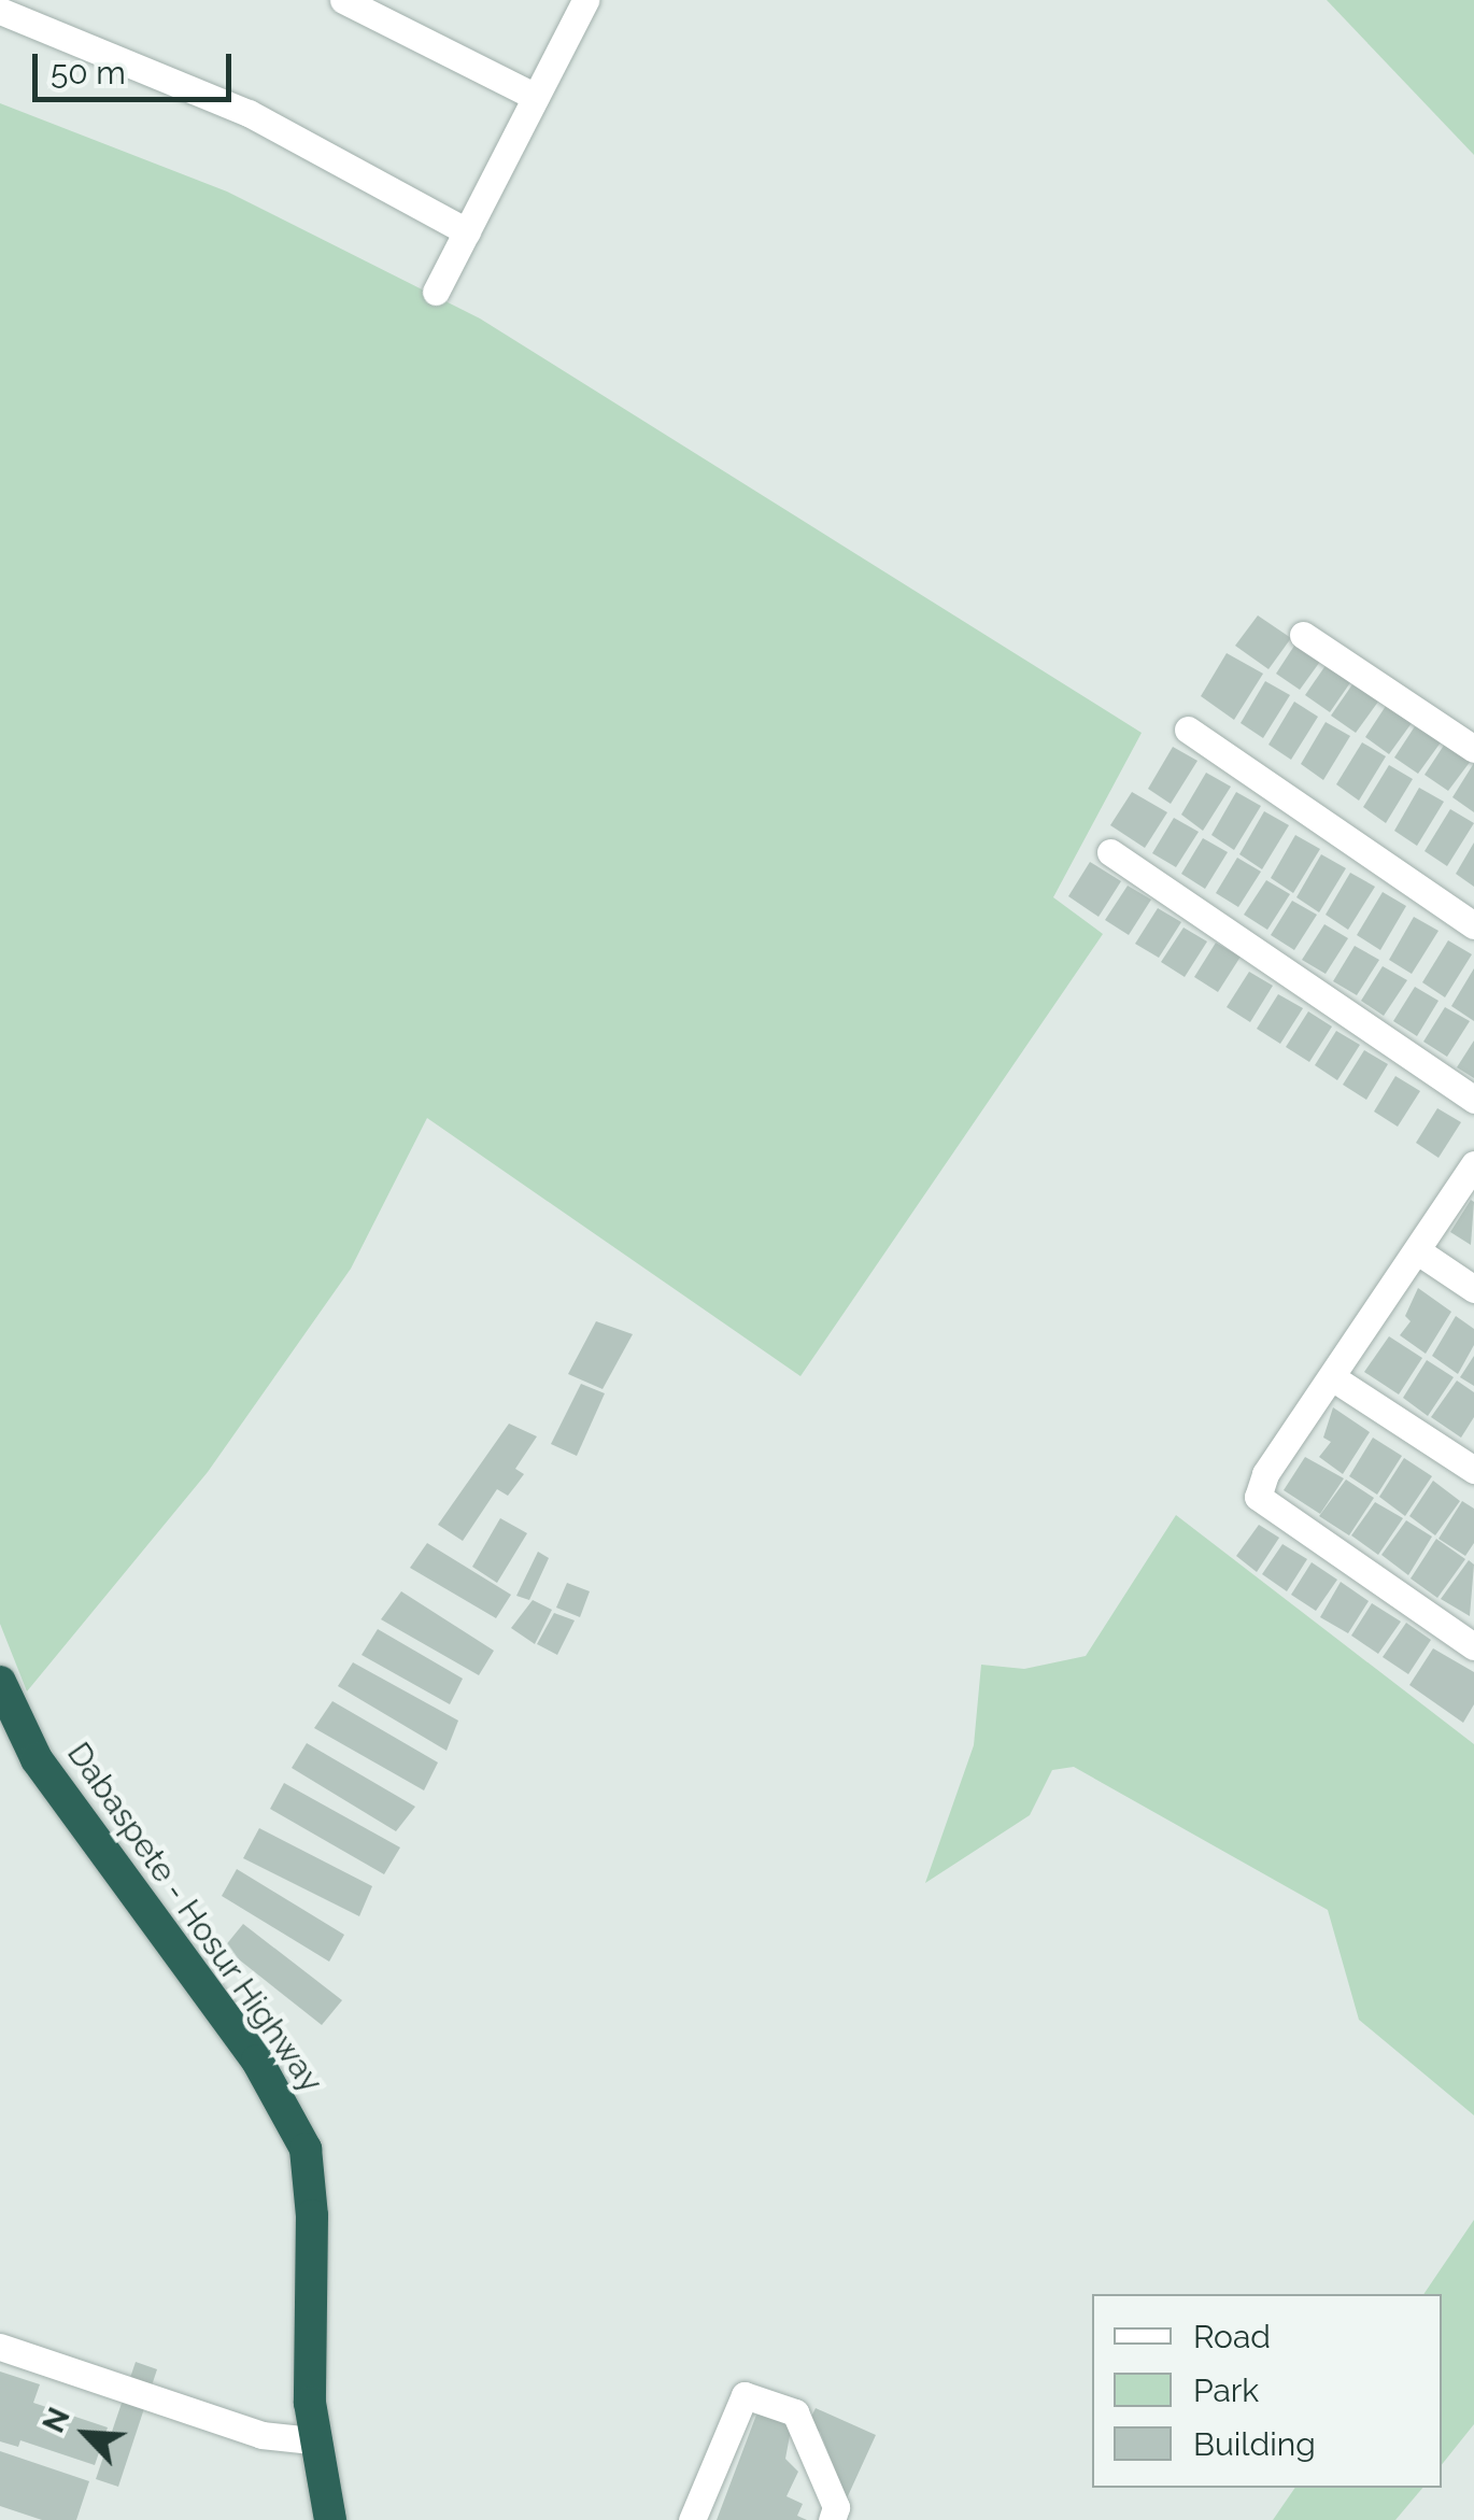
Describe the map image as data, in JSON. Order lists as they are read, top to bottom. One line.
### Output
{"streets":{"highway":["Dabaspete - Hosur Highway"]},"legend":["Road","Park","Building"],"scale_bar":"50 m","north":"top left"}
